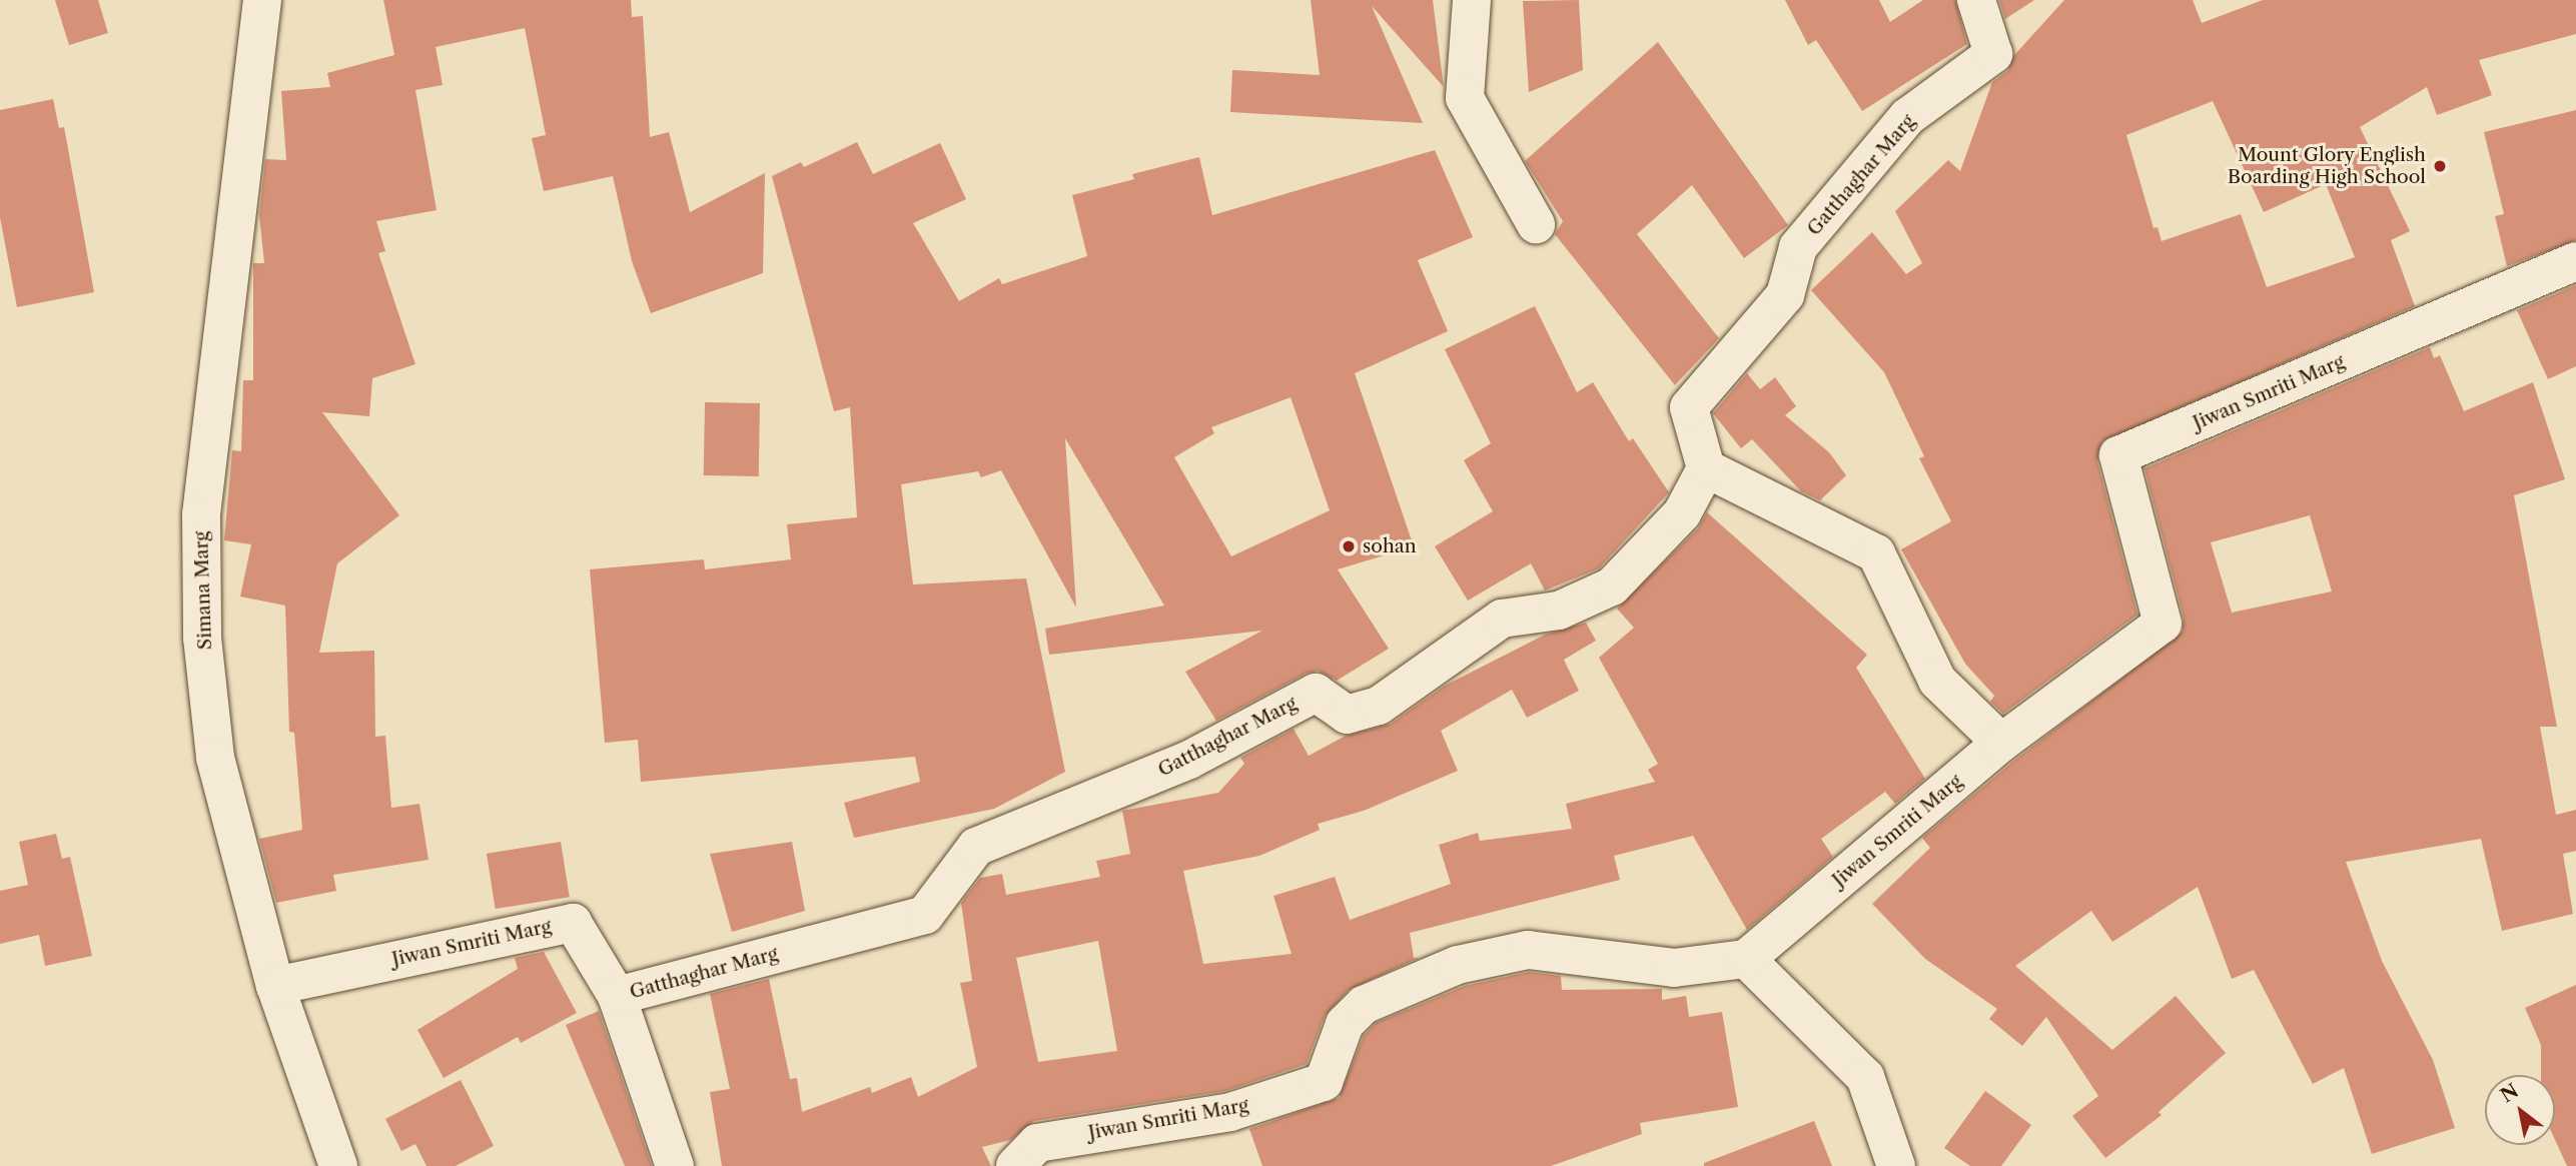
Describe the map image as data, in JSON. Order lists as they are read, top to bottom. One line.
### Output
{"streets":{"street":["Gatthaghar Marg","Jiwan Smriti Marg","Simana Marg"]},"crossings":[["Gatthaghar Marg","Jiwan Smriti Marg"],["Jiwan Smriti Marg","Simana Marg"]],"places":["Mount Glory English Boarding High School","sohan"],"north":"top left"}
